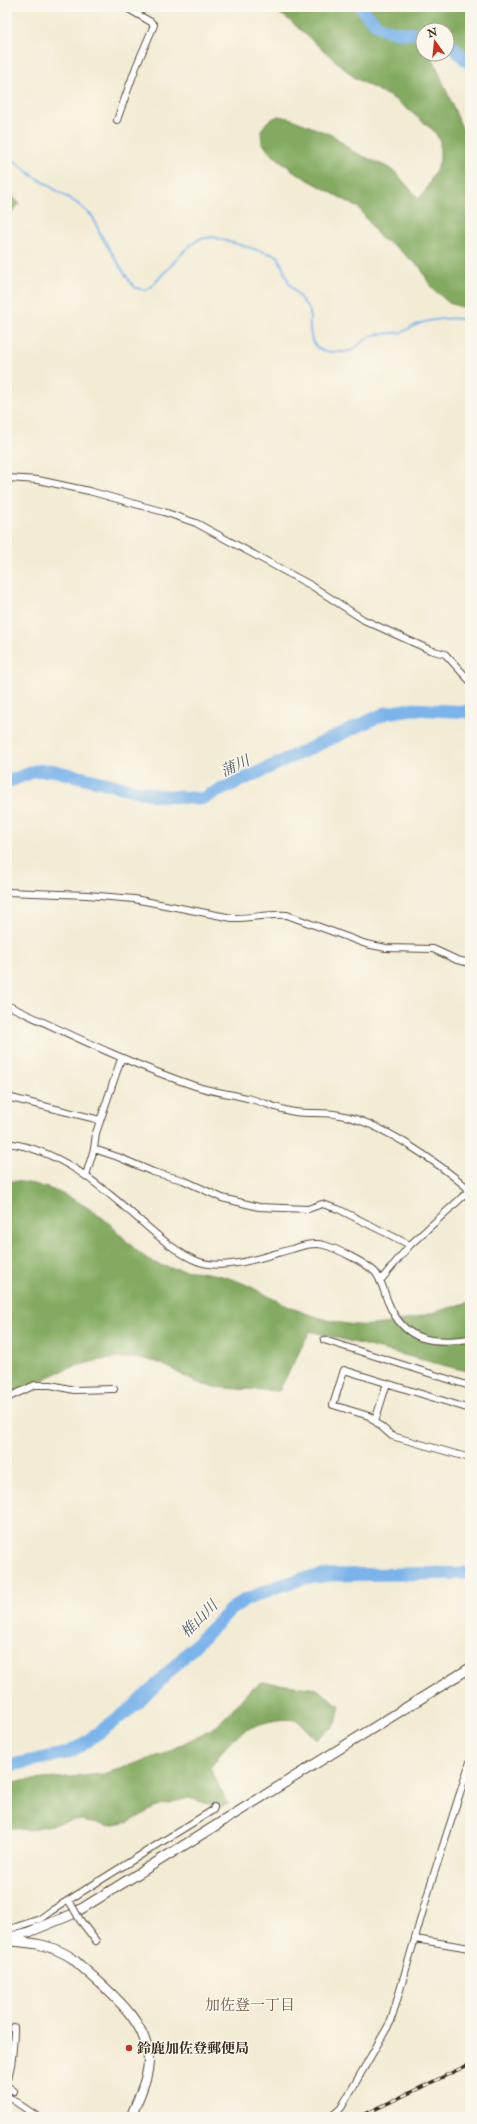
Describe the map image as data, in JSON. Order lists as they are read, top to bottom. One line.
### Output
{"districts":["加佐登一丁目"],"water":["蒲川","椎山川"],"places":["鈴鹿加佐登郵便局"],"north":"top"}
